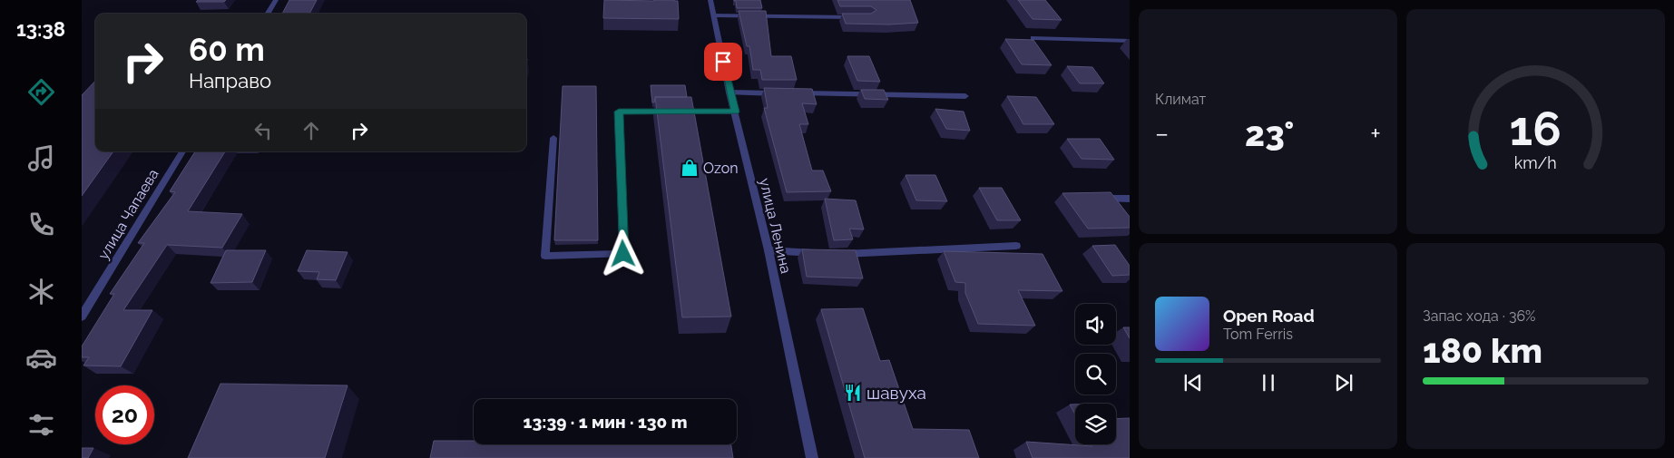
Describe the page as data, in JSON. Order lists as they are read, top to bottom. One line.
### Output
{"streets":{"street":["улица Чапаева","улица Ленина"]},"places":{"shop":["Ozon"],"restaurant":["шавуха"]},"page":{"tabs":"13:38","tile":["Климат",["Запас хода · 36%","180 km"]],"turn":["60 m","Направо"],"heat":["−","23°","+"],"song":["Open Road","Tom Ferris"],"limit":"20","trip":"13:39 · 1 мин · 130 m","gauge":["16","km/h"]}}
